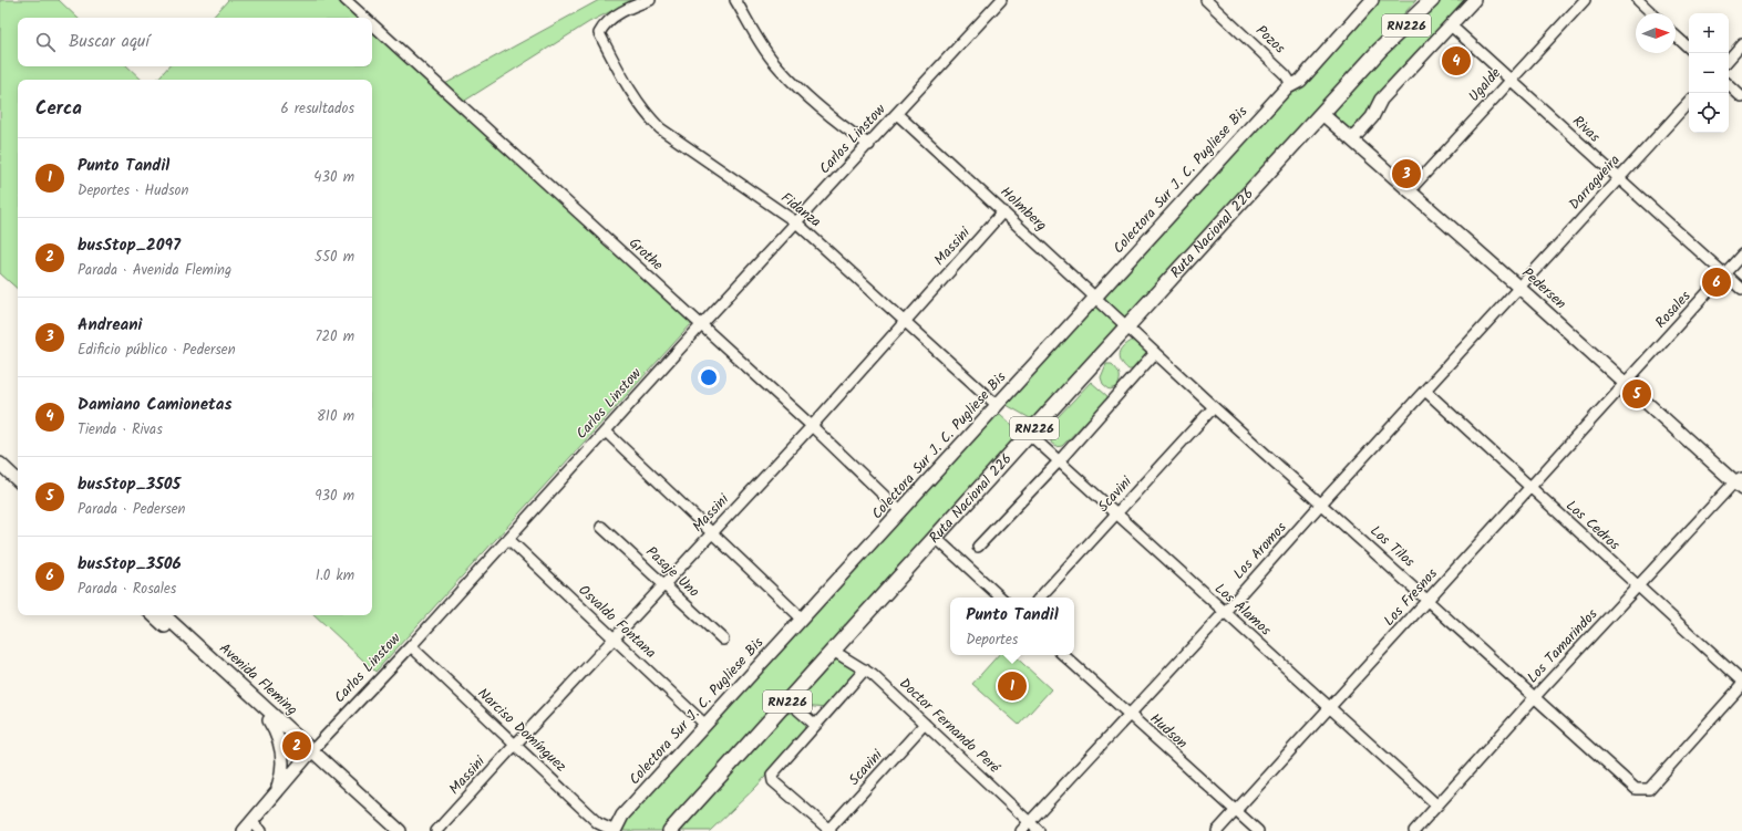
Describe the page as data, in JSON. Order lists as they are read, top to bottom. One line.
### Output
{"streets":{"highway":["RN226","Ruta Nacional 226"],"main road":["Carlos Linstow","Colectora Sur J. C. Pugliese Bis","Pedersen","Avenida Fleming"],"street":["Pozos","Ugalde","Rivas","Darragueira","Holmberg","Fidanza","Massini","Grothe","Rosales","Scavini","Los Cedros","Los Tilos","Los Aromos","Pasaje Uno","Los Fresnos","Los Álamos","Osvaldo Fontana","Los Tamarindos","Doctor Fernando Peré","Narciso Domínguez","Hudson"]},"crossings":[["Pozos","Colectora Sur J. C. Pugliese Bis"],["Ugalde","Rivas"],["Ugalde","Pedersen"],["Rivas","Darragueira"],["Rivas","Rosales"],["Carlos Linstow","Holmberg"],["Carlos Linstow","Fidanza"],["Carlos Linstow","Grothe"],["Carlos Linstow","Osvaldo Fontana"],["Carlos Linstow","Avenida Fleming"],["Carlos Linstow","Narciso Domínguez"],["Colectora Sur J. C. Pugliese Bis","Holmberg"],["Colectora Sur J. C. Pugliese Bis","Fidanza"],["Colectora Sur J. C. Pugliese Bis","Grothe"],["Colectora Sur J. C. Pugliese Bis","Osvaldo Fontana"],["Colectora Sur J. C. Pugliese Bis","Narciso Domínguez"],["Darragueira","Pedersen"],["Darragueira","Los Aromos"],["Holmberg","Ruta Nacional 226"],["Holmberg","Massini"],["Holmberg","Los Tilos"],["Fidanza","Massini"],["Ruta Nacional 226","Pedersen"],["Ruta Nacional 226","Los Tilos"],["Ruta Nacional 226","Los Álamos"],["Ruta Nacional 226","Doctor Fernando Peré"],["Massini","Grothe"],["Massini","Pasaje Uno"],["Massini","Osvaldo Fontana"],["Massini","Narciso Domínguez"],["Pedersen","Rosales"],["Pedersen","Los Aromos"],["Pedersen","Los Fresnos"],["Pedersen","Los Tamarindos"],["Rosales","Los Fresnos"],["Scavini","Los Tilos"],["Scavini","Los Álamos"],["Scavini","Doctor Fernando Peré"],["Los Cedros","Los Aromos"],["Los Cedros","Los Fresnos"],["Los Cedros","Los Tamarindos"],["Los Tilos","Los Aromos"],["Los Tilos","Los Fresnos"],["Los Tilos","Los Tamarindos"],["Los Aromos","Los Álamos"],["Los Aromos","Doctor Fernando Peré"],["Los Aromos","Hudson"],["Los Fresnos","Los Álamos"],["Los Fresnos","Hudson"],["Los Álamos","Los Tamarindos"]],"north":"right","page":{"map_buttons":["+","−"],"search":"Buscar aquí","pins":["4","3","6","5","1","2"],"heading":["Cerca","6 resultados"],"list":[{"mark":"1","name":"Punto Tandil","note":"Deportes · Hudson","value":"430 m"},{"mark":"2","name":"busStop_2097","note":"Parada · Avenida Fleming","value":"550 m"},{"mark":"3","name":"Andreani","note":"Edificio público · Pedersen","value":"720 m"},{"mark":"4","name":"Damiano Camionetas","note":"Tienda · Rivas","value":"810 m"},{"mark":"5","name":"busStop_3505","note":"Parada · Pedersen","value":"930 m"},{"mark":"6","name":"busStop_3506","note":"Parada · Rosales","value":"1.0 km"}],"popup":["Punto Tandil","Deportes"]}}
